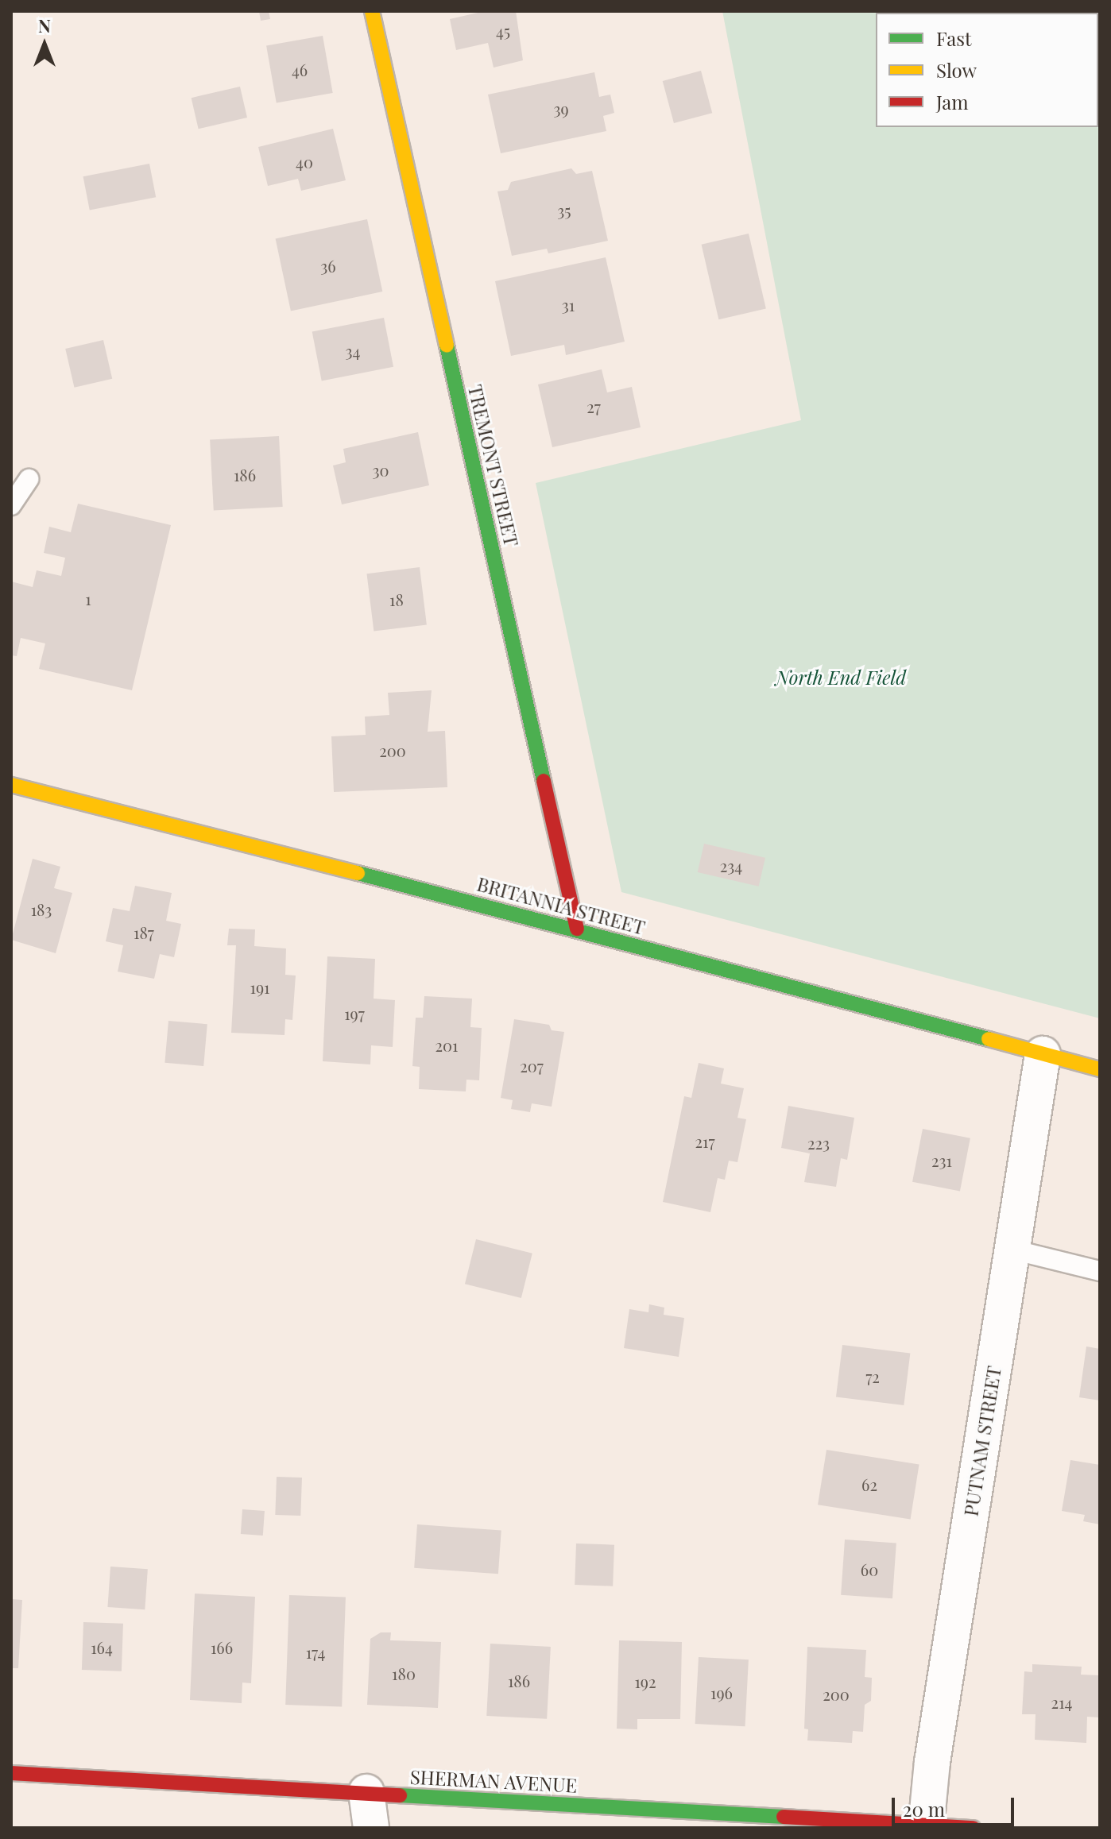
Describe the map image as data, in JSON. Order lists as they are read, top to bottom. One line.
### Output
{"streets":{"street":["TREMONT STREET","BRITANNIA STREET","PUTNAM STREET","SHERMAN AVENUE"]},"crossings":[["TREMONT STREET","BRITANNIA STREET"],["BRITANNIA STREET","PUTNAM STREET"],["PUTNAM STREET","SHERMAN AVENUE"]],"parks":["North End Field"],"house_numbers":["45","46","39","40","35","36","31","34","27","30","186","1","18","200","234","183","187","191","197","201","207","217","223","231","72","62","60","164","166","174","180","186","192","196","200","214"],"legend":["Fast","Slow","Jam"],"scale_bar":"20 m","north":"top"}
